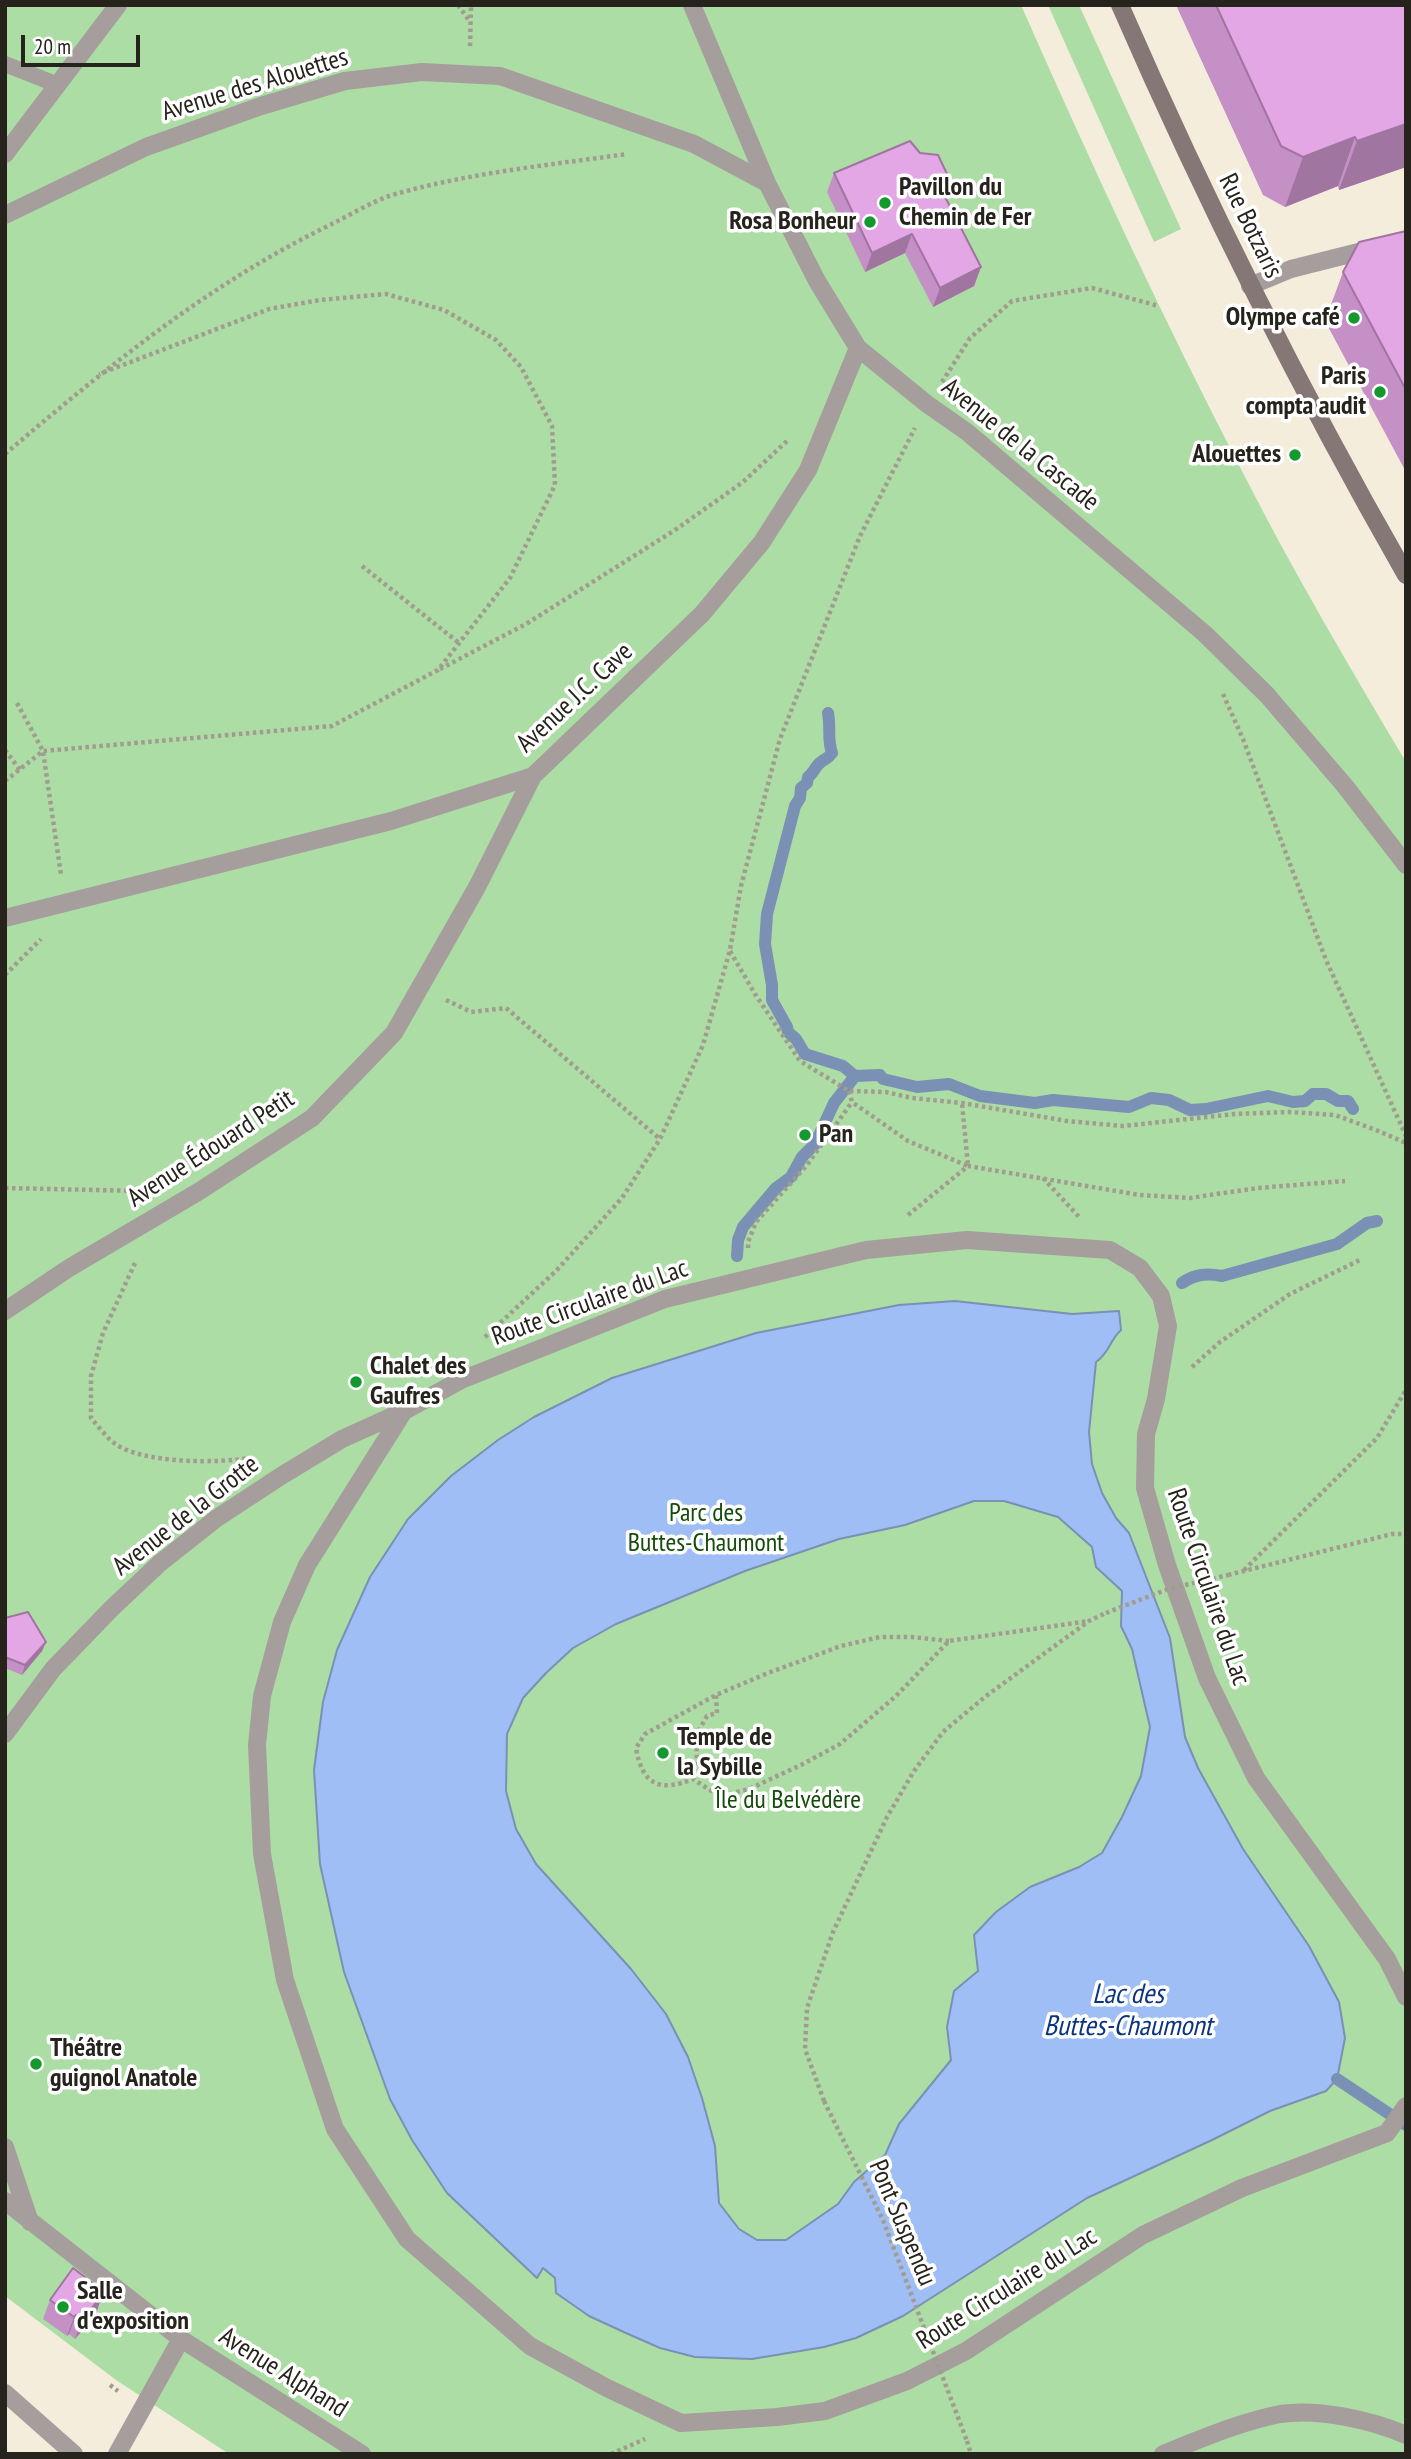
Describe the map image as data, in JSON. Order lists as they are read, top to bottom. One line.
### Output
{"streets":{"street":["Avenue des Alouettes","Rue Botzaris","Avenue de la Cascade","Avenue J.C. Cave","Avenue Édouard Petit","Route Circulaire du Lac","Avenue de la Grotte","Avenue Alphand"],"path":["Pont Suspendu"]},"crossings":[["Avenue des Alouettes","Avenue de la Cascade"],["Avenue de la Cascade","Avenue J.C. Cave"],["Avenue J.C. Cave","Avenue Édouard Petit"],["Route Circulaire du Lac","Avenue de la Grotte"]],"water":["Lac des Buttes-Chaumont"],"parks":["Parc des Buttes-Chaumont","Île du Belvédère"],"places":["Pavillon du Chemin de Fer","Rosa Bonheur","Olympe café","Paris compta audit","Alouettes","Pan","Chalet des Gaufres","Temple de la Sybille","Théâtre guignol Anatole","Salle d'exposition"],"scale_bar":"20 m"}
